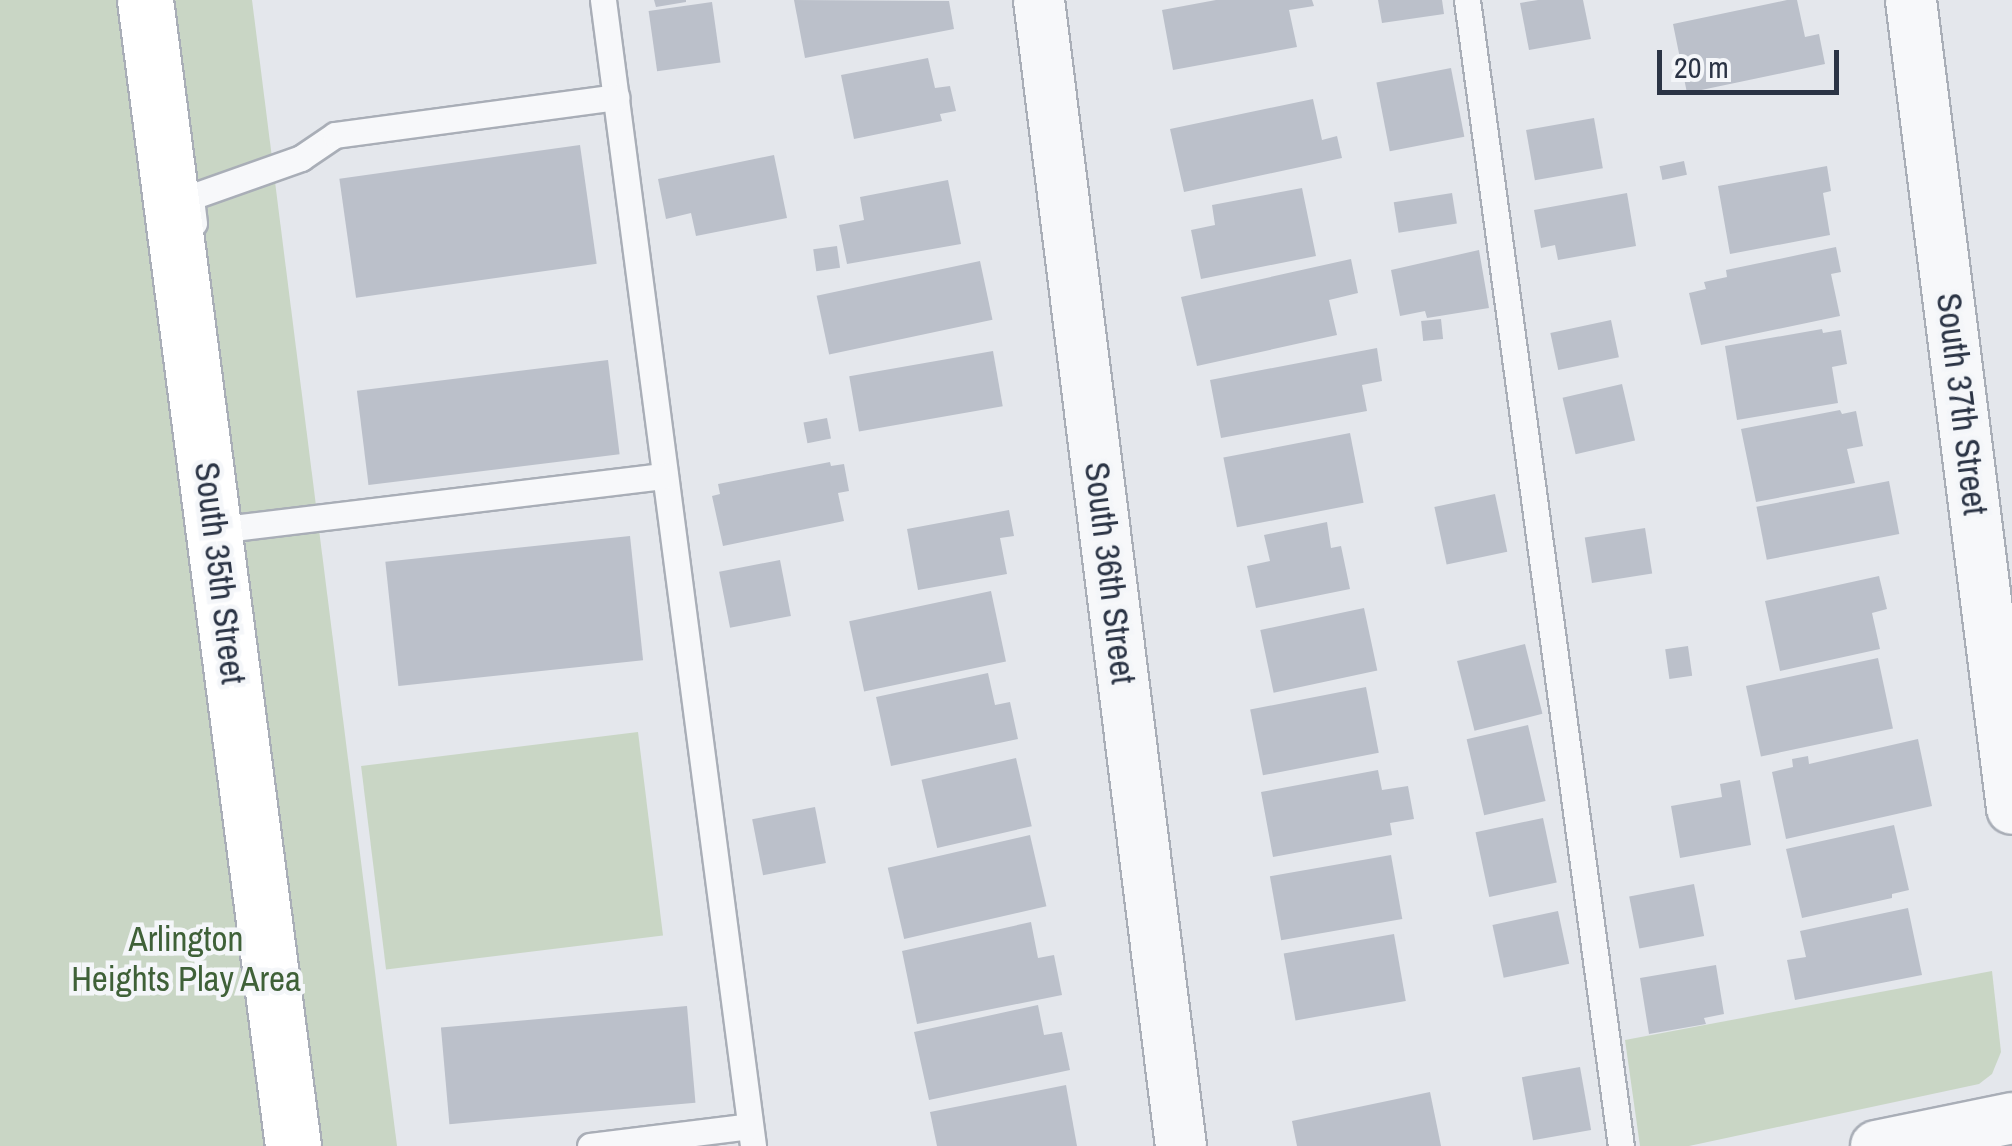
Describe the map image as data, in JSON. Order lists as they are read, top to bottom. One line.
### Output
{"streets":{"main road":["South 35th Street"],"street":["South 37th Street","South 36th Street"]},"parks":["Arlington Heights Play Area"],"scale_bar":"20 m"}
